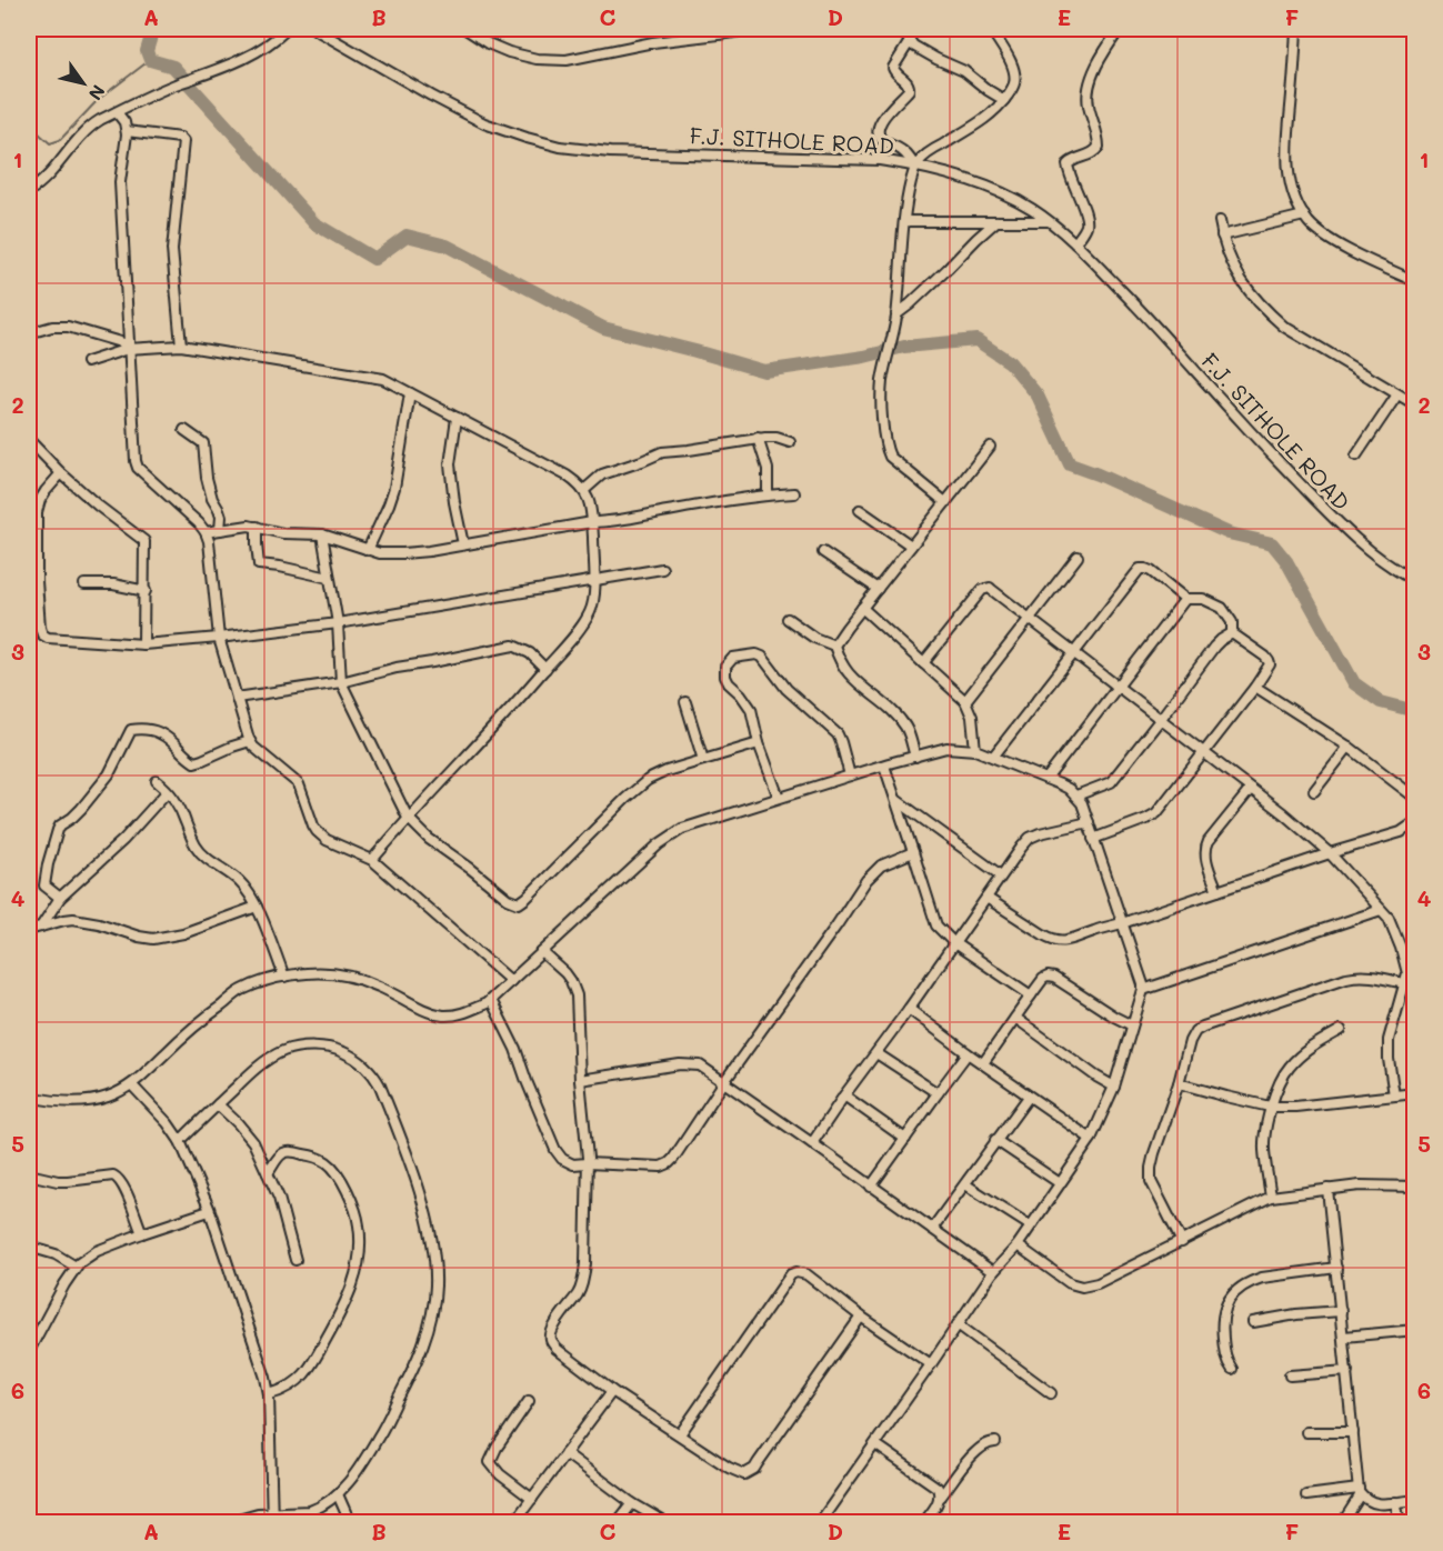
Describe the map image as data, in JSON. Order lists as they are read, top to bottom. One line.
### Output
{"streets":{"street":["F.J. SITHOLE ROAD"]},"north":"bottom right","grid":{"columns":["A","B","C","D","E","F"],"rows":["1","2","3","4","5","6"]}}
